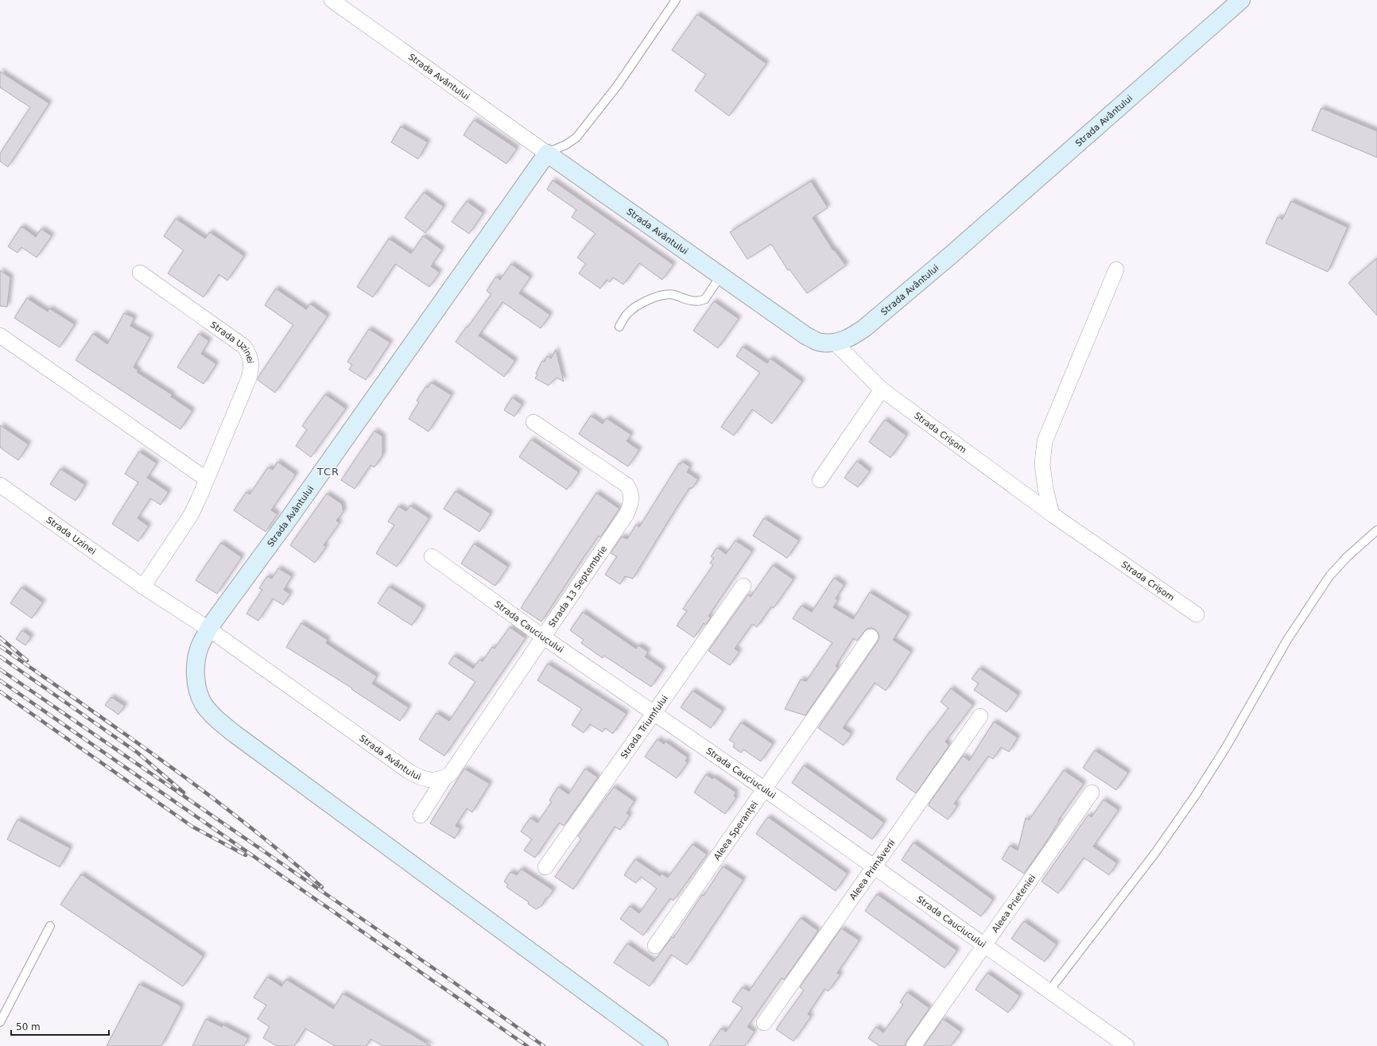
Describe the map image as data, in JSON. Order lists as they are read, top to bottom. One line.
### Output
{"streets":{"main road":["Strada Avântului"],"street":["Strada Uzinei","Strada Crișom","Strada 13 Septembrie","Strada Cauciucului","Strada Triumfului","Aleea Speranței","Aleea Primăverii","Aleea Prieteniei"]},"crossings":[["Strada Avântului","Strada Uzinei"],["Strada Avântului","Strada Crișom"],["Strada Avântului","Strada 13 Septembrie"],["Strada 13 Septembrie","Strada Cauciucului"],["Strada Cauciucului","Strada Triumfului"],["Strada Cauciucului","Aleea Speranței"],["Strada Cauciucului","Aleea Primăverii"],["Strada Cauciucului","Aleea Prieteniei"]],"districts":["TCR"],"scale_bar":"50 m"}
